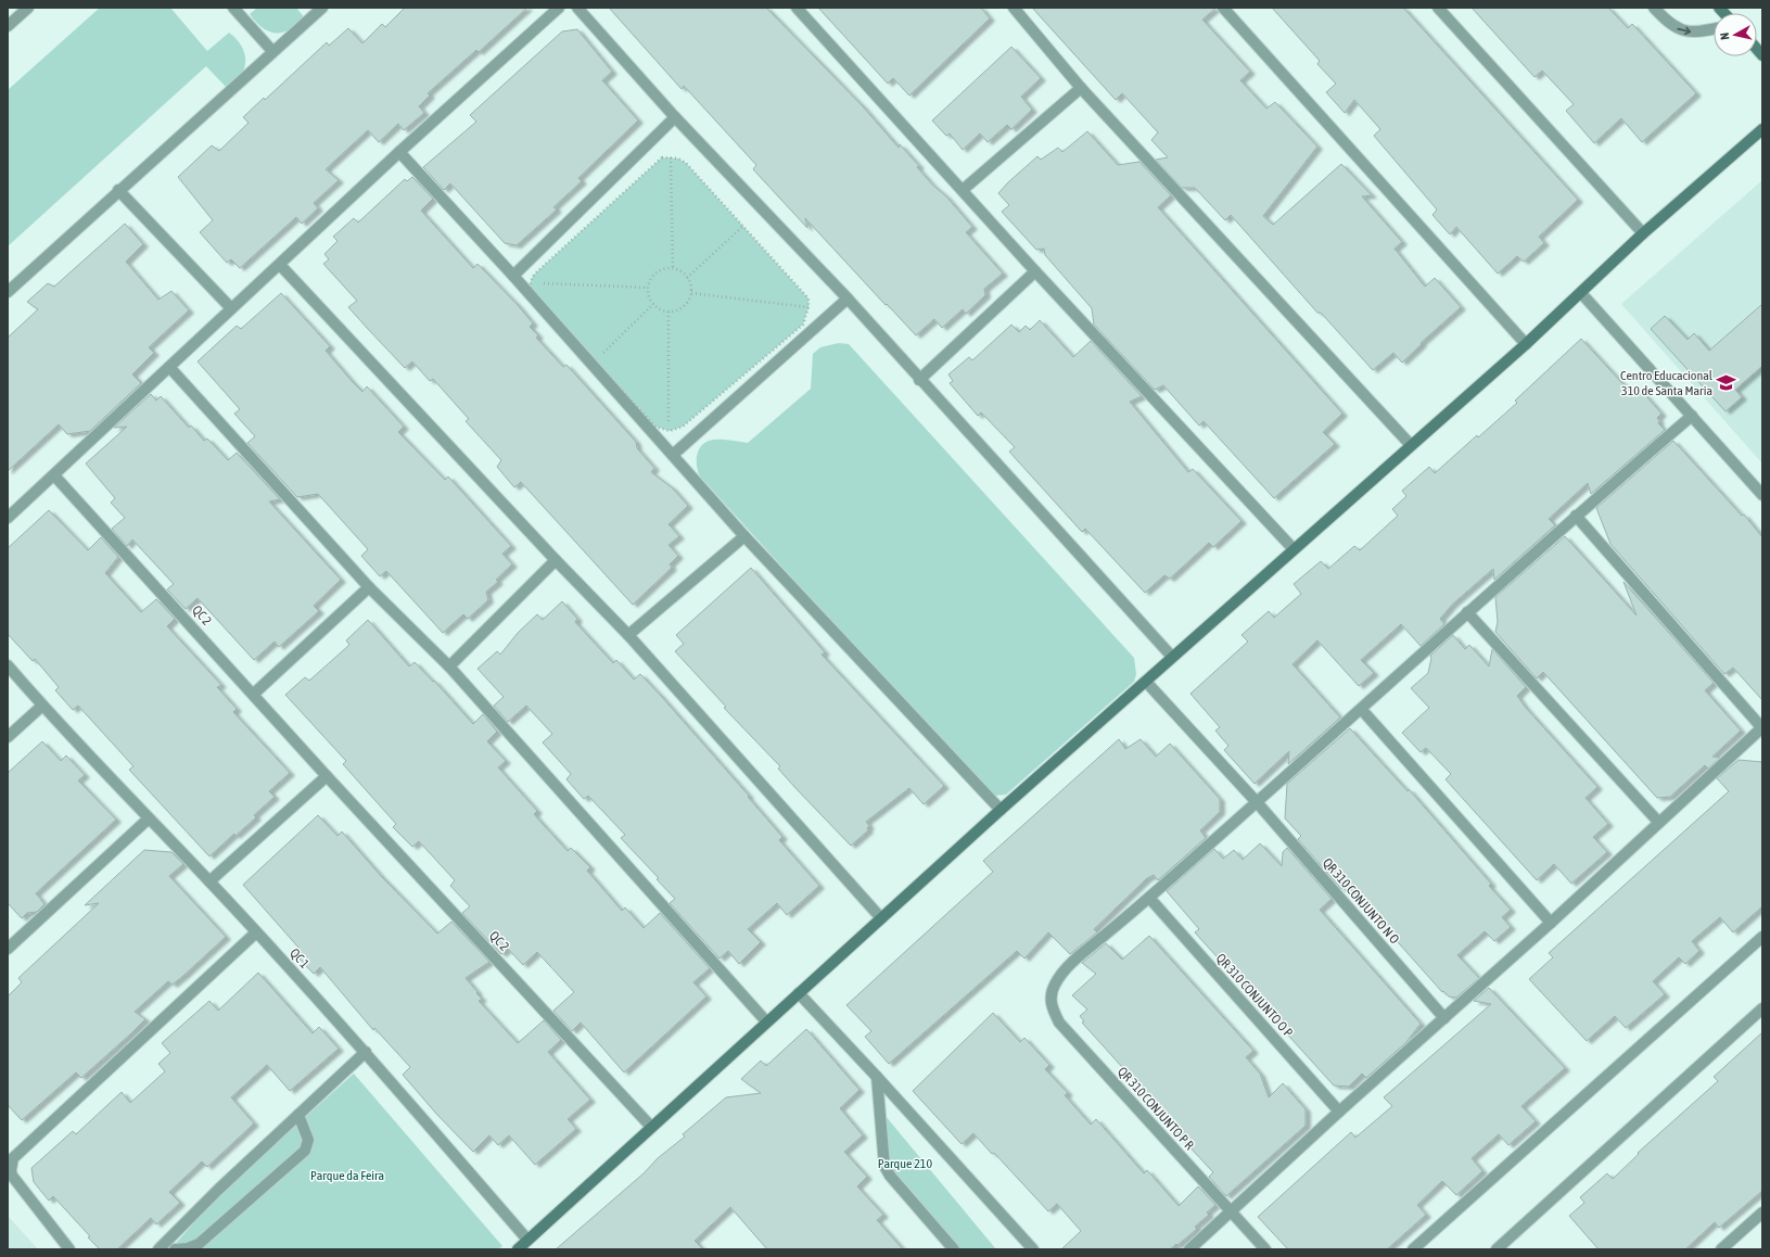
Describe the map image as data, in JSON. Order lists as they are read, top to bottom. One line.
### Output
{"streets":{"street":["QC 2","QR 310 CONJUNTO N O","QC 1","QR 310 CONJUNTO O P","QR 310 CONJUNTO P R"]},"crossings":[["QR 310 CONJUNTO O P","QR 310 CONJUNTO P R"]],"parks":["Parque 210","Parque da Feira"],"places":{"school or university":["Centro Educacional 310 de Santa Maria"]},"north":"left"}
